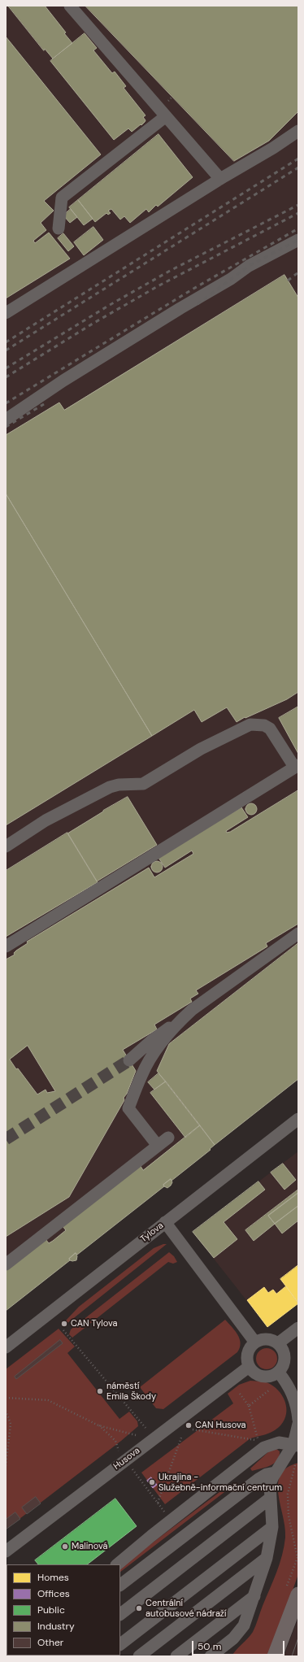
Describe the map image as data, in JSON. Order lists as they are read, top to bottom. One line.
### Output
{"streets":{"street":["Tylova","Husova"]},"places":["CAN Tylova","náměstí Emila Škody","CAN Husova","Ukrajina - Služebně-informační centrum","Malinová","Centrální autobusové nádraží"],"legend":["Homes","Offices","Public","Industry","Other"],"scale_bar":"50 m"}
